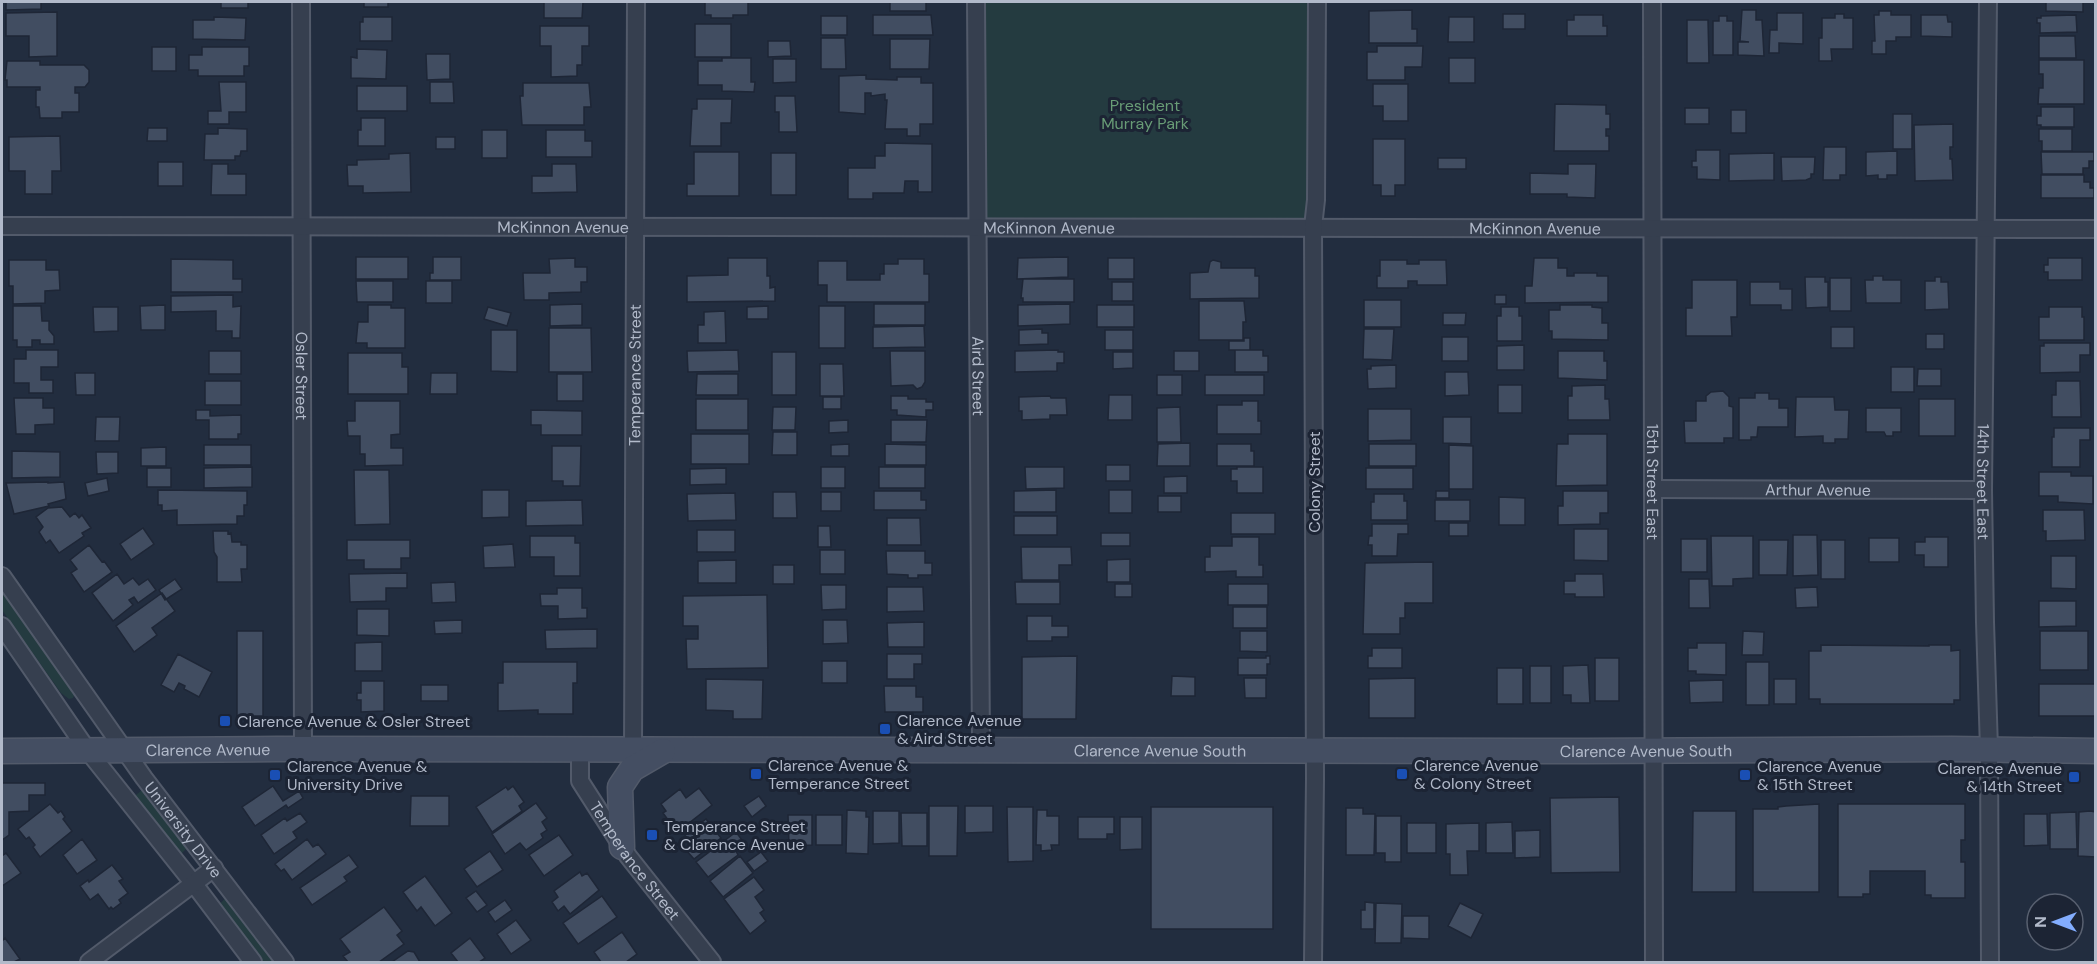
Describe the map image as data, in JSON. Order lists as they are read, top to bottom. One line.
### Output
{"streets":{"main road":["Clarence Avenue","Clarence Avenue South"],"street":["McKinnon Avenue","Osler Street","Aird Street","Temperance Street","Colony Street","15th Street East","14th Street East","Arthur Avenue","University Drive"]},"crossings":[["McKinnon Avenue","Osler Street"],["McKinnon Avenue","Aird Street"],["McKinnon Avenue","Temperance Street"],["McKinnon Avenue","Colony Street"],["McKinnon Avenue","15th Street East"],["McKinnon Avenue","14th Street East"],["Osler Street","Clarence Avenue"],["Aird Street","Clarence Avenue South"],["Temperance Street","Clarence Avenue"],["Colony Street","Clarence Avenue South"],["15th Street East","Arthur Avenue"],["15th Street East","Clarence Avenue South"],["14th Street East","Arthur Avenue"],["14th Street East","Clarence Avenue South"],["Clarence Avenue","Clarence Avenue South"],["Clarence Avenue","University Drive"]],"parks":["President Murray Park"],"places":{"transit":["Clarence Avenue & Osler Street","Clarence Avenue & Aird Street","Clarence Avenue & Temperance Street","Clarence Avenue & Colony Street","Clarence Avenue & University Drive","Clarence Avenue & 15th Street","Clarence Avenue & 14th Street","Temperance Street & Clarence Avenue"]},"north":"left"}
